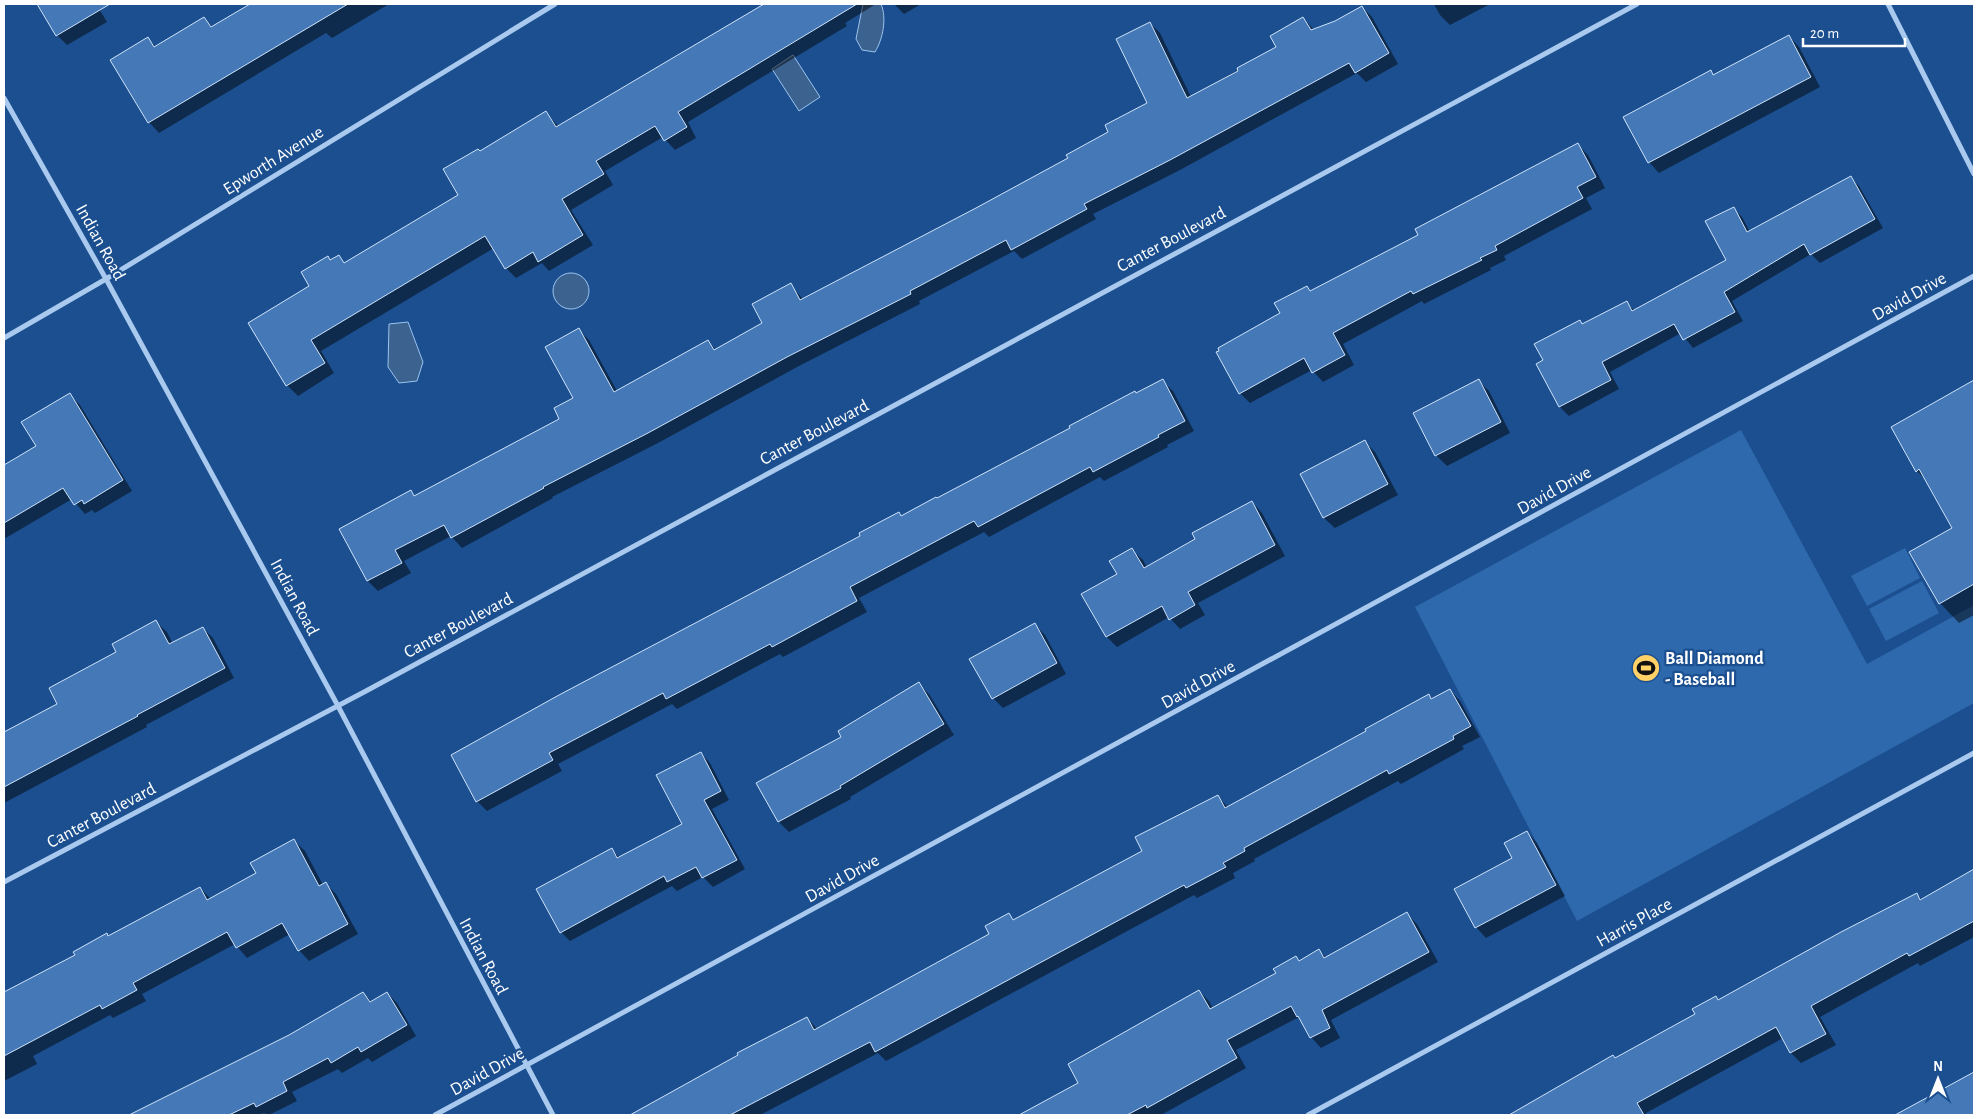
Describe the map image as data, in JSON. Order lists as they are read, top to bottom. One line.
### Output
{"streets":{"street":["Epworth Avenue","Canter Boulevard","Indian Road","David Drive","Harris Place"]},"crossings":[["Epworth Avenue","Indian Road"],["Canter Boulevard","Indian Road"],["Indian Road","David Drive"]],"places":{"sports":["Ball Diamond - Baseball"]},"scale_bar":"20 m","north":"top"}
